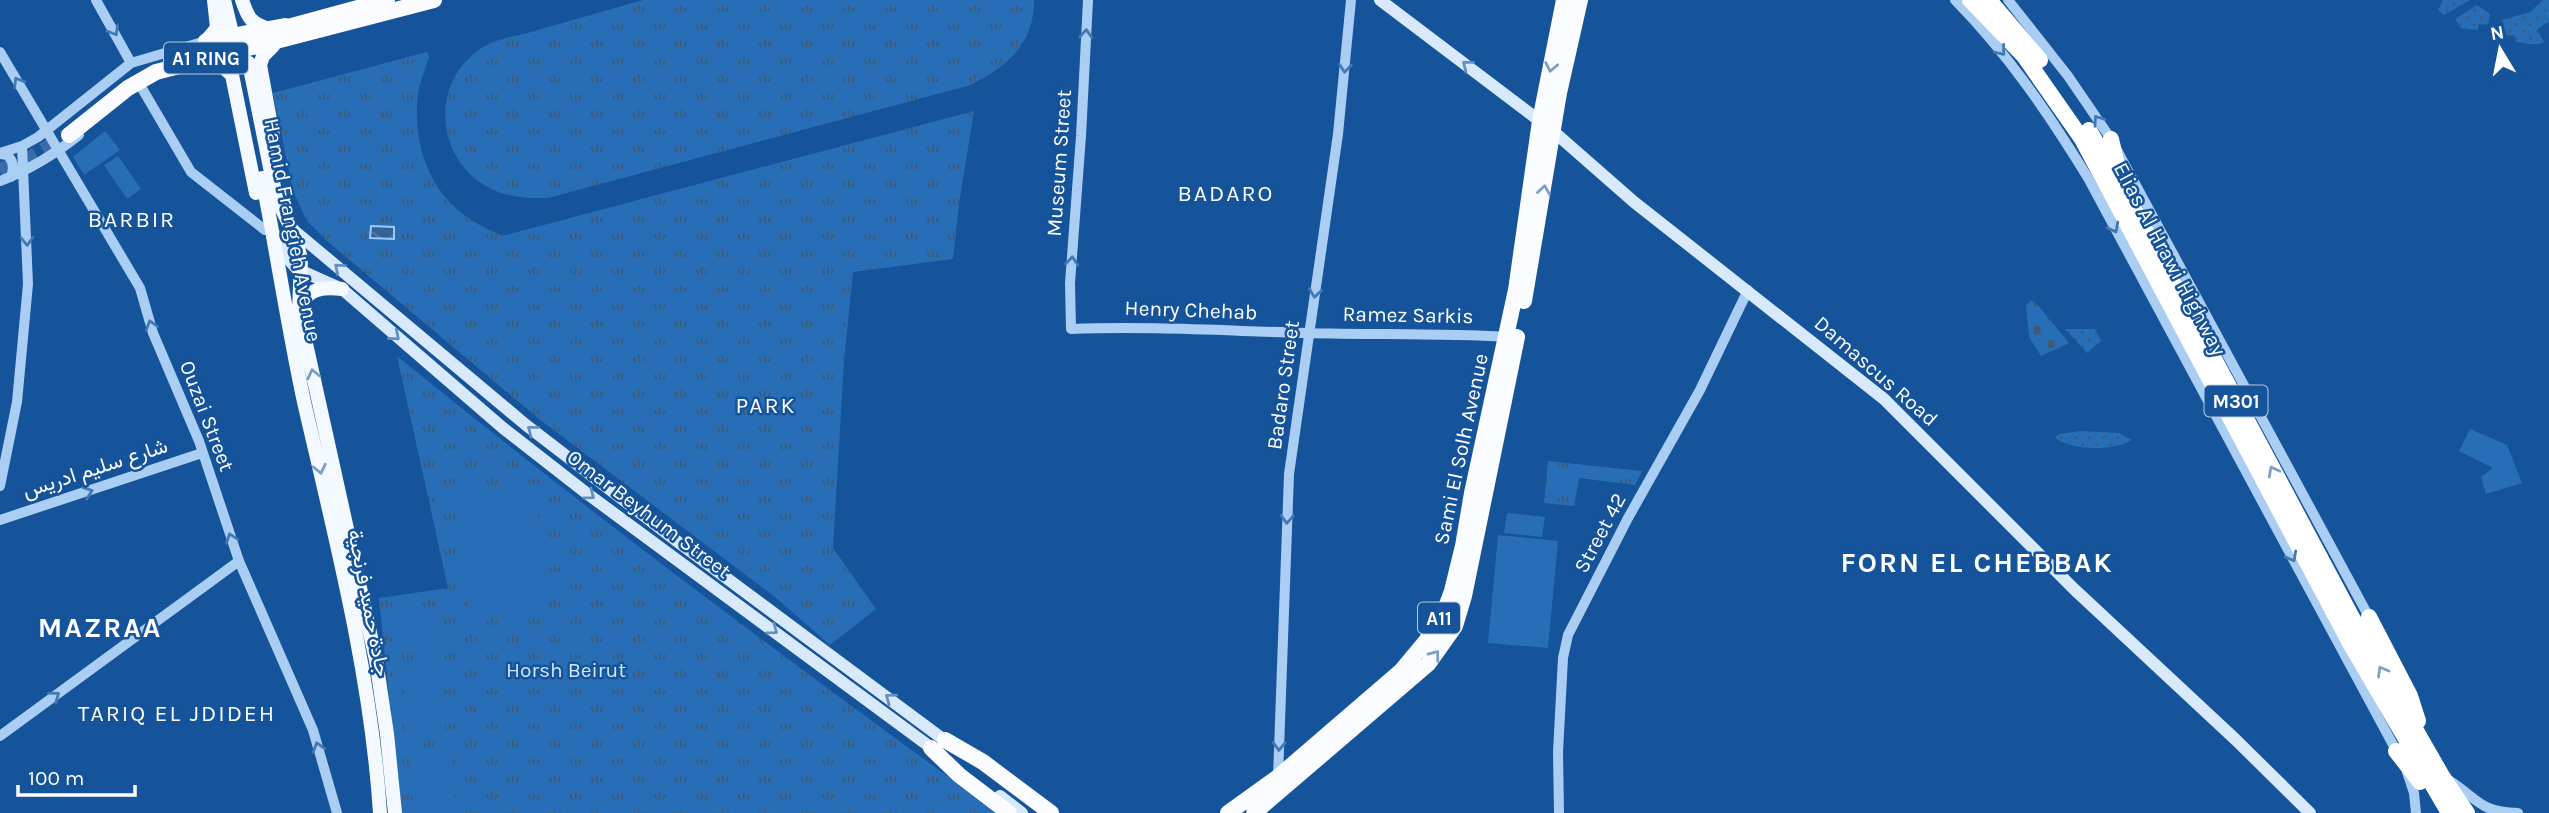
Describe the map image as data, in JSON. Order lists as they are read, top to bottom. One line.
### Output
{"streets":{"highway":["A1 RING","Elias Al Hrawi Highway","M301","Sami El Solh Avenue","A11"],"main road":["Hamid Frangieh Avenue","Damascus Road","Omar Beyhum Street"],"street":["Museum Street","Henry Chehab","Ramez Sarkis","Badaro Street","Ouzai Street","شارع سليم ادريس","Street 42"]},"crossings":[["A1 RING","Ouzai Street"],["Museum Street","Henry Chehab"],["Hamid Frangieh Avenue","Omar Beyhum Street"],["Henry Chehab","Ramez Sarkis"],["Henry Chehab","Badaro Street"],["Ramez Sarkis","Badaro Street"],["Ramez Sarkis","Sami El Solh Avenue"],["Damascus Road","Sami El Solh Avenue"],["Damascus Road","Street 42"],["Badaro Street","Sami El Solh Avenue"],["Ouzai Street","شارع سليم ادريس"]],"one_way":["Museum Street","Badaro Street","Ouzai Street","شارع سليم ادريس"],"districts":["BADARO","BARBIR","PARK","FORN EL CHEBBAK","MAZRAA","TARIQ EL JDIDEH"],"parks":["Horsh Beirut"],"scale_bar":"100 m","north":"top"}
